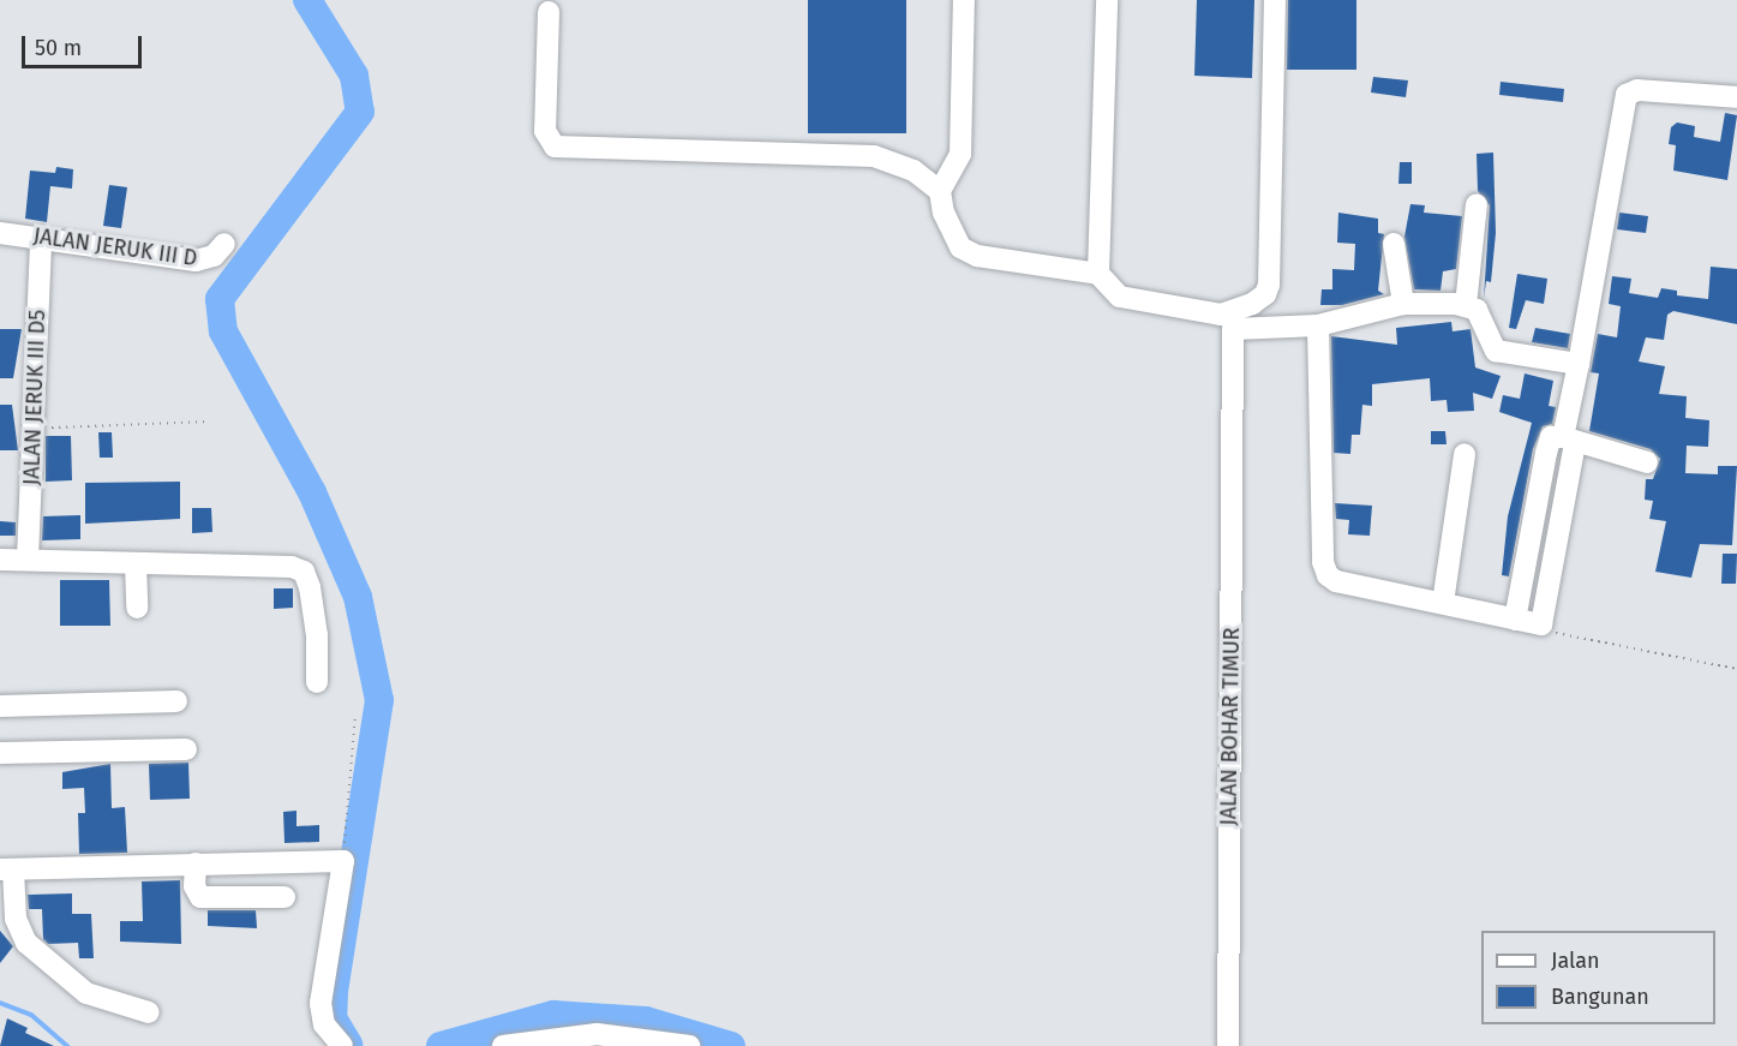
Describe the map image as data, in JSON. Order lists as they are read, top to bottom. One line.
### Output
{"streets":{"street":["JALAN JERUK III D","JALAN JERUK III D5","JALAN BOHAR TIMUR"]},"crossings":[["JALAN JERUK III D","JALAN JERUK III D5"]],"legend":["Jalan","Bangunan"],"scale_bar":"50 m"}
